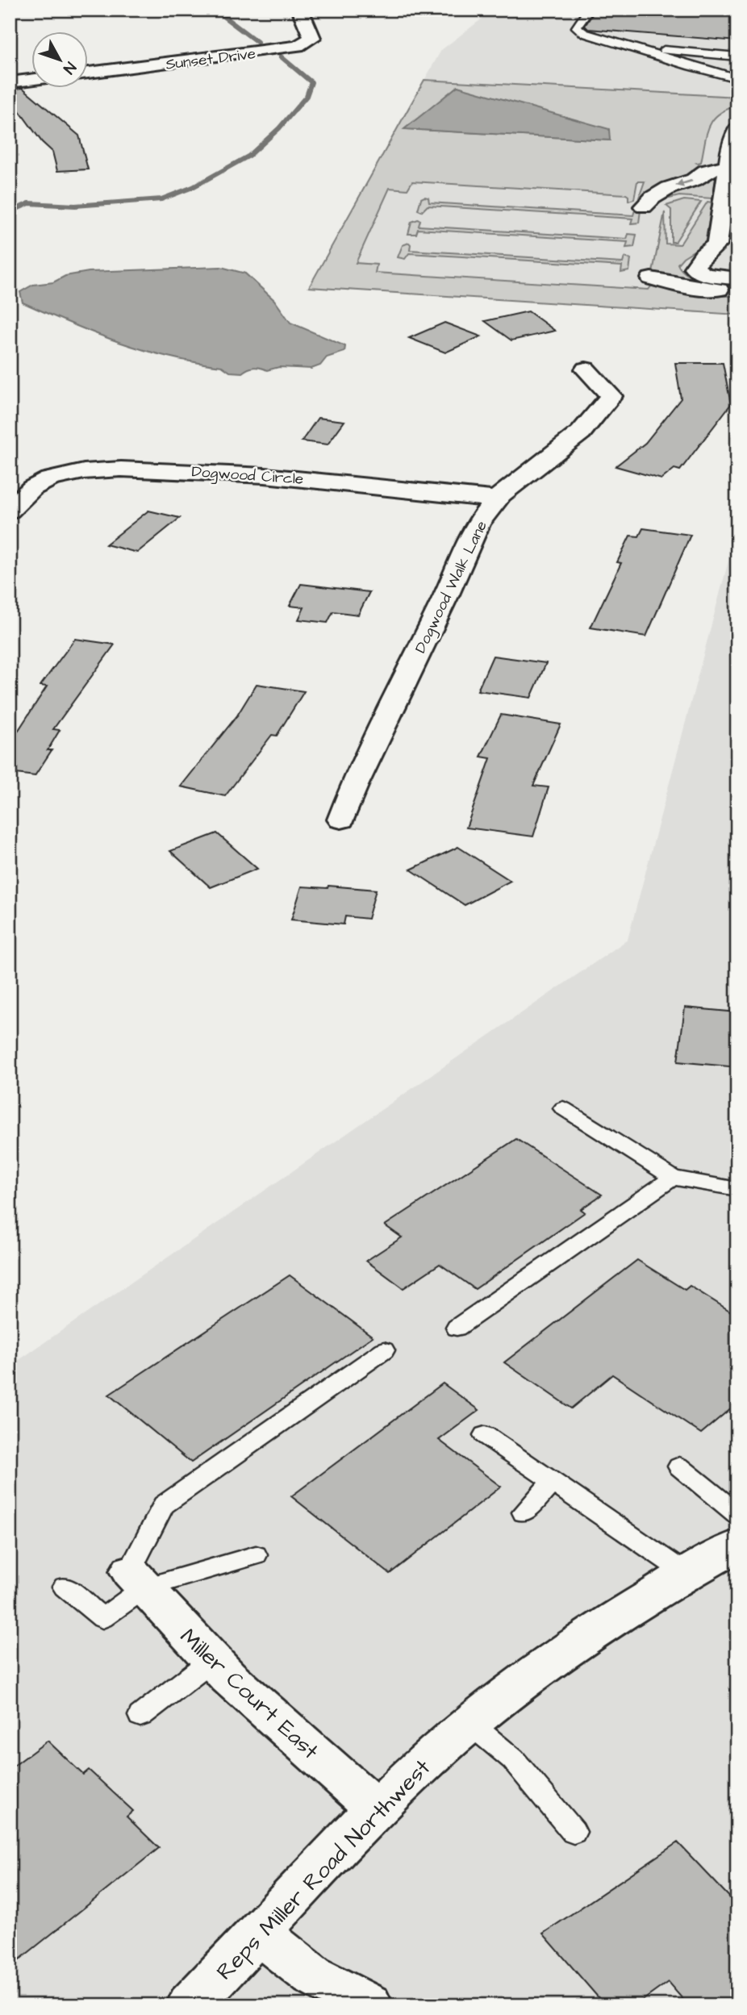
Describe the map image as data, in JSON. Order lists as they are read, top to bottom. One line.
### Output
{"streets":{"street":["Sunset Drive","Dogwood Circle","Dogwood Walk Lane","Miller Court East","Reps Miller Road Northwest"]},"crossings":[["Dogwood Circle","Dogwood Walk Lane"],["Miller Court East","Reps Miller Road Northwest"]],"north":"bottom right"}
